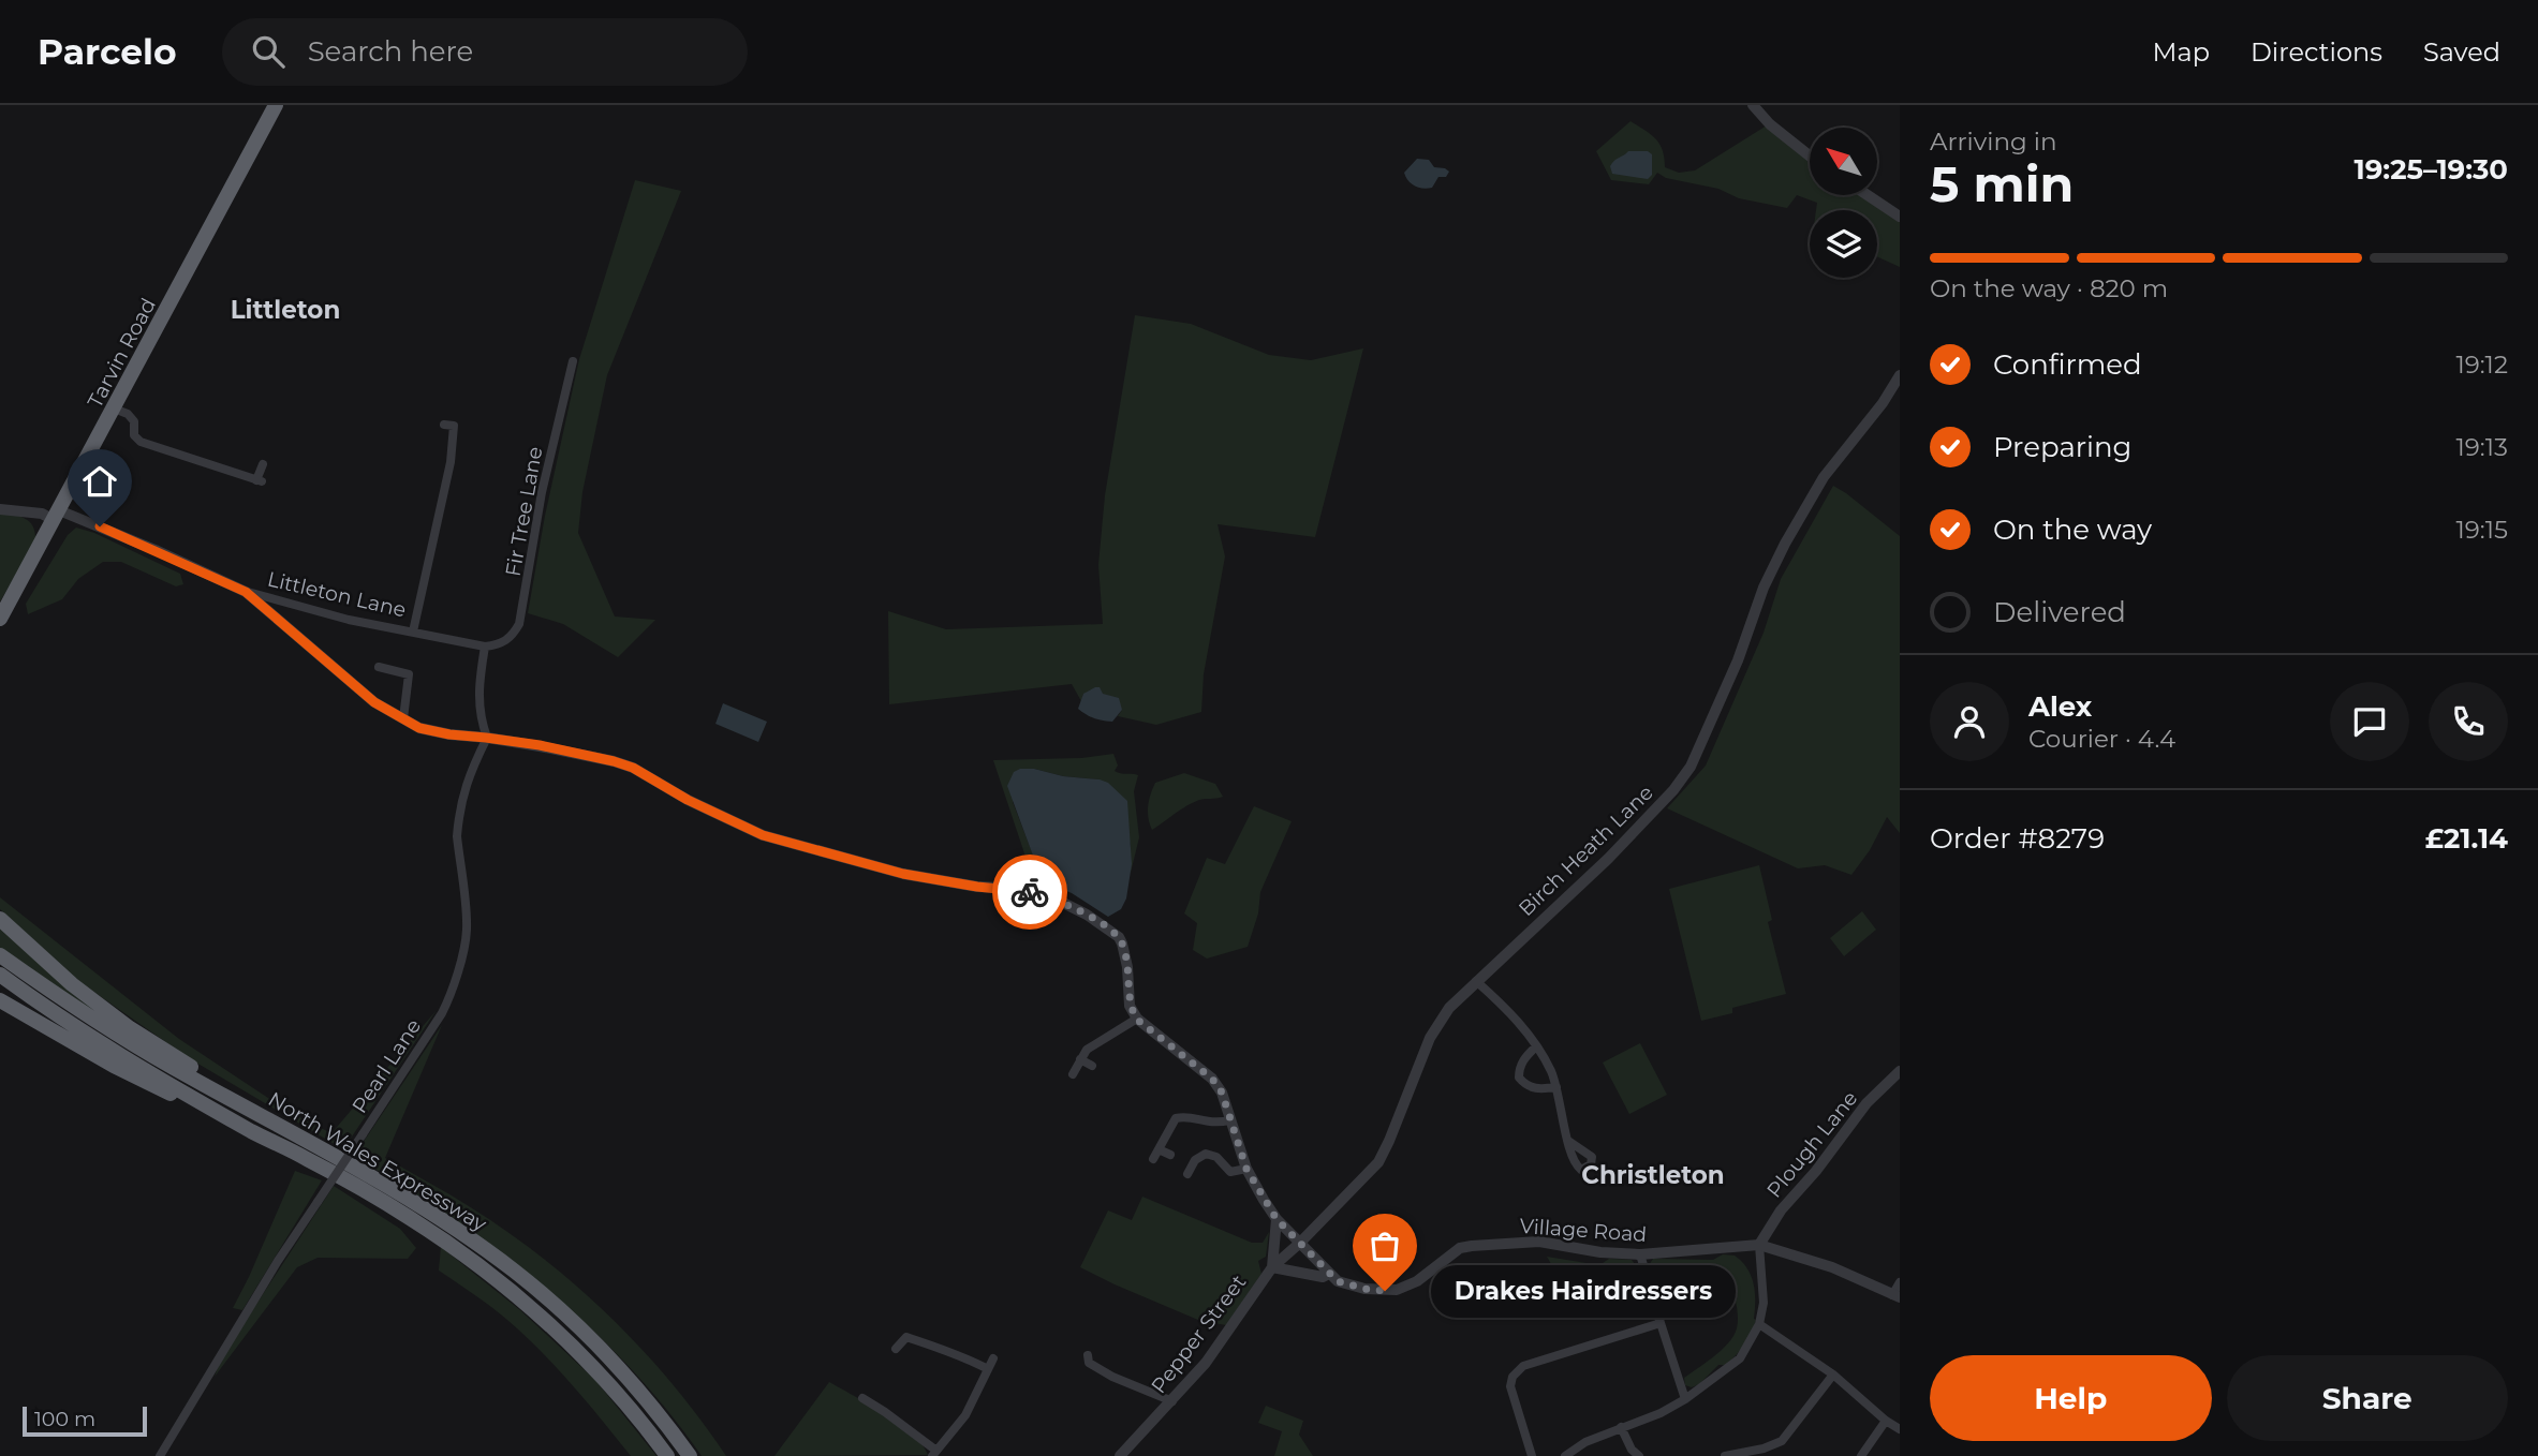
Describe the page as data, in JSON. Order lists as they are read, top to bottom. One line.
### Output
{"streets":{"highway":["Tarvin Road","North Wales Expressway"],"street":["Fir Tree Lane","Littleton Lane","Birch Heath Lane","Pearl Lane","Plough Lane","Village Road","Pepper Street"]},"crossings":[["Tarvin Road","Littleton Lane"],["Fir Tree Lane","Littleton Lane"],["Birch Heath Lane","Village Road"],["Birch Heath Lane","Pepper Street"],["Plough Lane","Village Road"],["Village Road","Pepper Street"]],"districts":["Littleton","Christleton"],"places":["Drakes Hairdressers"],"scale_bar":"100 m","north":"top left","page":{"header":"Parcelo","search":"Search here","nav":["Map","Directions","Saved"],"heading":["5 min","Arriving in","19:25–19:30"],"panel":["Alex","Courier · 4.4","Order #8279","£21.14"],"bar":"On the way · 820 m","list":[["Confirmed","19:12"],["Preparing","19:13"],["On the way","19:15"],"Delivered"],"bubble":"Drakes Hairdressers","buttons":["Help","Share"],"scale":"100 m"}}
